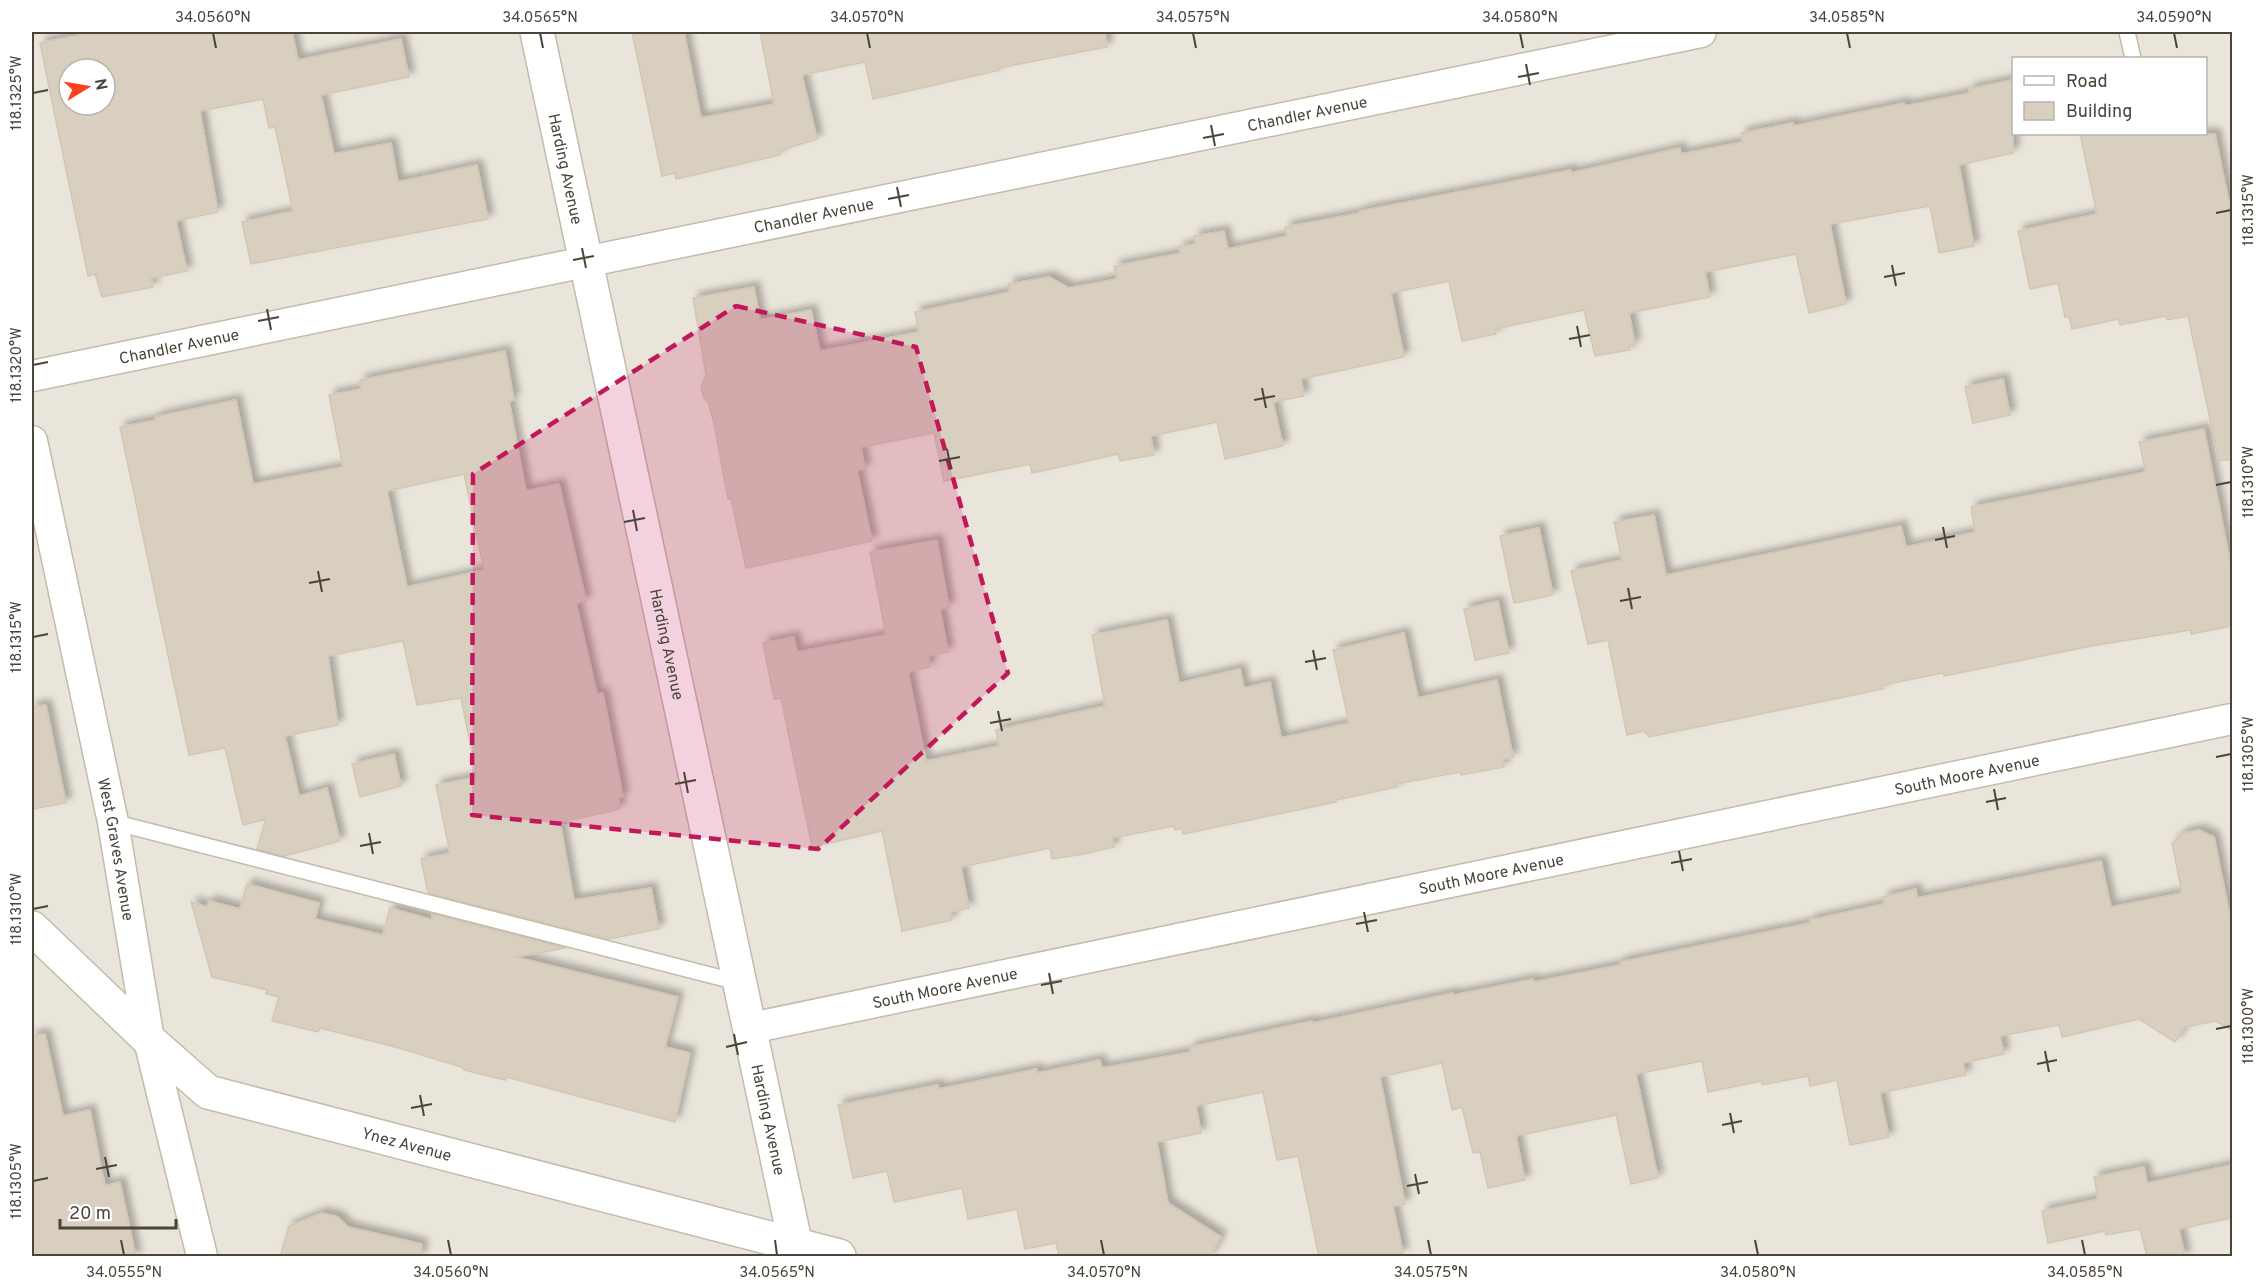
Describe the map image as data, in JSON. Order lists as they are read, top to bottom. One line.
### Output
{"streets":{"street":["Chandler Avenue","Harding Avenue","South Moore Avenue","West Graves Avenue","Ynez Avenue"]},"crossings":[["Chandler Avenue","Harding Avenue"],["Harding Avenue","South Moore Avenue"],["Harding Avenue","Ynez Avenue"],["West Graves Avenue","Ynez Avenue"]],"legend":["Road","Building"],"scale_bar":"20 m","north":"right","coordinates":["34.0560°N","34.0565°N","34.0570°N","34.0575°N","34.0580°N","34.0585°N","34.0590°N","118.1325°W","118.1315°W","118.1320°W","118.1310°W","118.1305°W","118.1300°W","34.0555°N"]}
